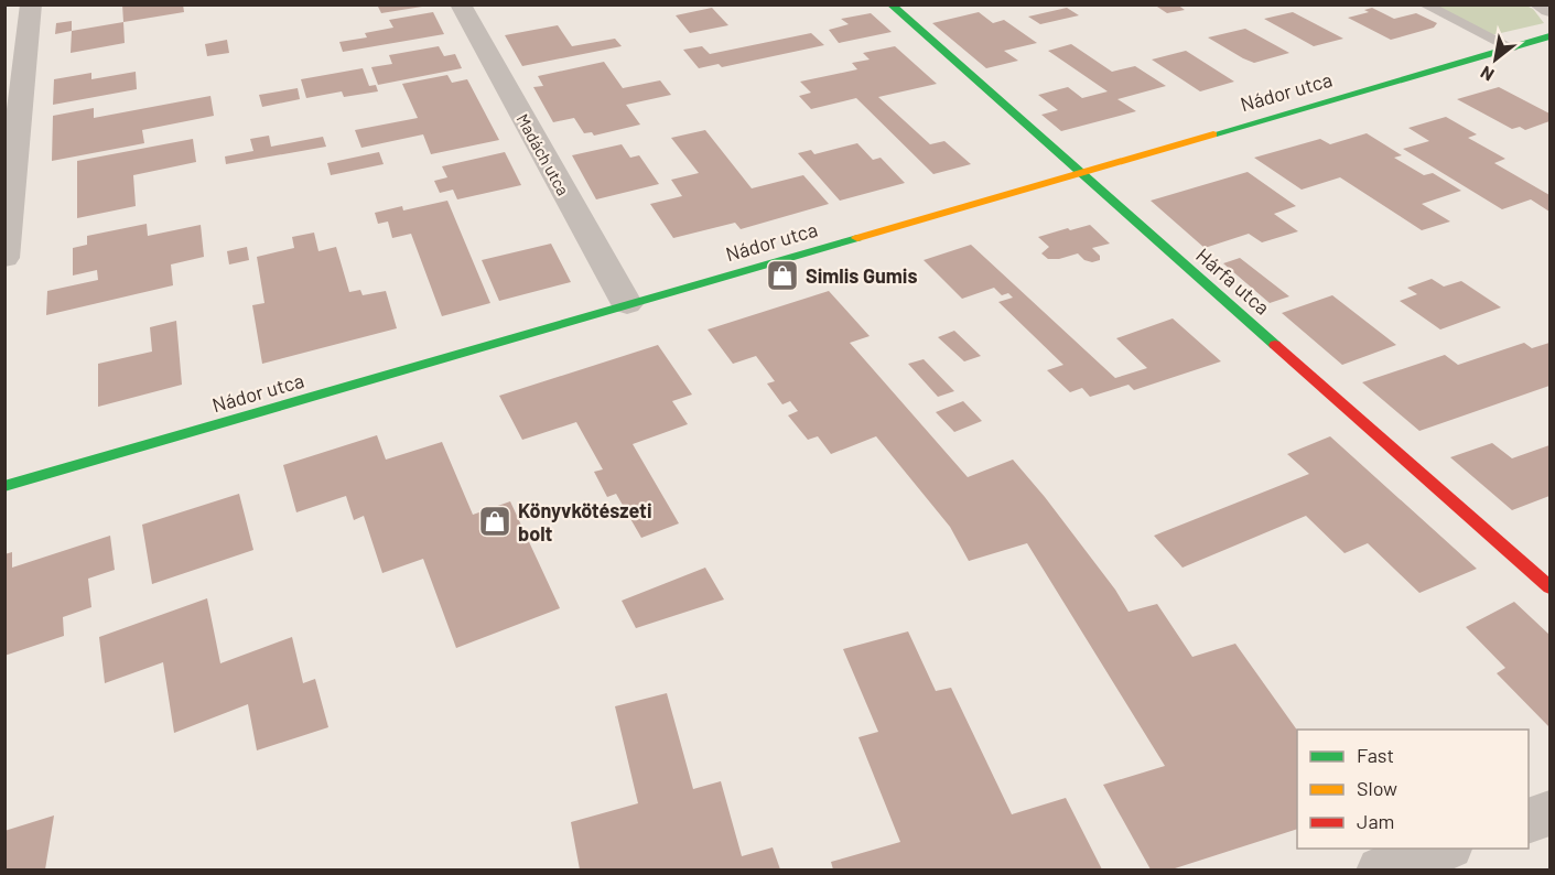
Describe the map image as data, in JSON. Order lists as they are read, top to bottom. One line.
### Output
{"streets":{"street":["Nádor utca","Madách utca","Hárfa utca"]},"crossings":[["Nádor utca","Madách utca"],["Nádor utca","Hárfa utca"]],"places":{"shop":["Simlis Gumis","Könyvkötészeti bolt"]},"legend":["Fast","Slow","Jam"],"north":"bottom left"}
